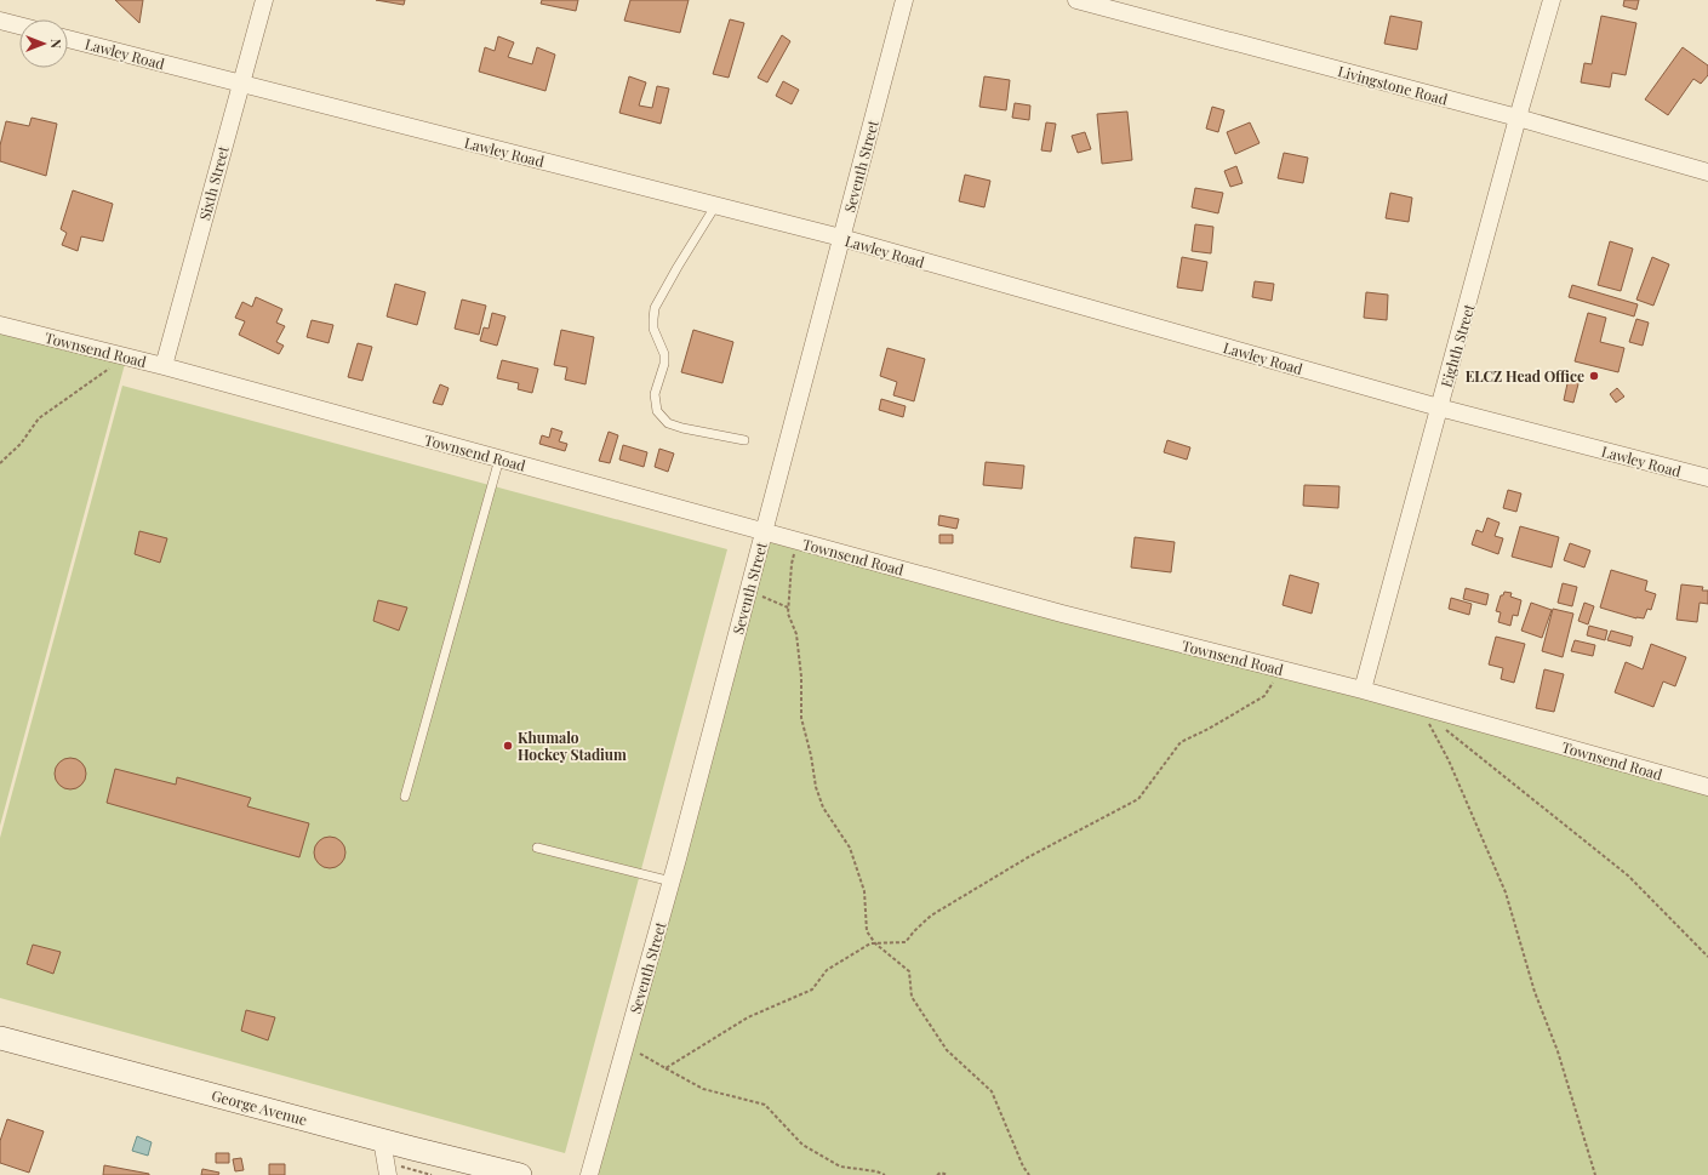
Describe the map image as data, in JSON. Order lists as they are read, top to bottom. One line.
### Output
{"streets":{"main road":["George Avenue"],"street":["Lawley Road","Livingstone Road","Seventh Street","Sixth Street","Eighth Street","Townsend Road"]},"crossings":[["Lawley Road","Seventh Street"],["Lawley Road","Sixth Street"],["Lawley Road","Eighth Street"],["Livingstone Road","Eighth Street"],["Seventh Street","Townsend Road"],["Sixth Street","Townsend Road"],["Eighth Street","Townsend Road"]],"places":["ELCZ Head Office","Khumalo Hockey Stadium"],"north":"right"}
